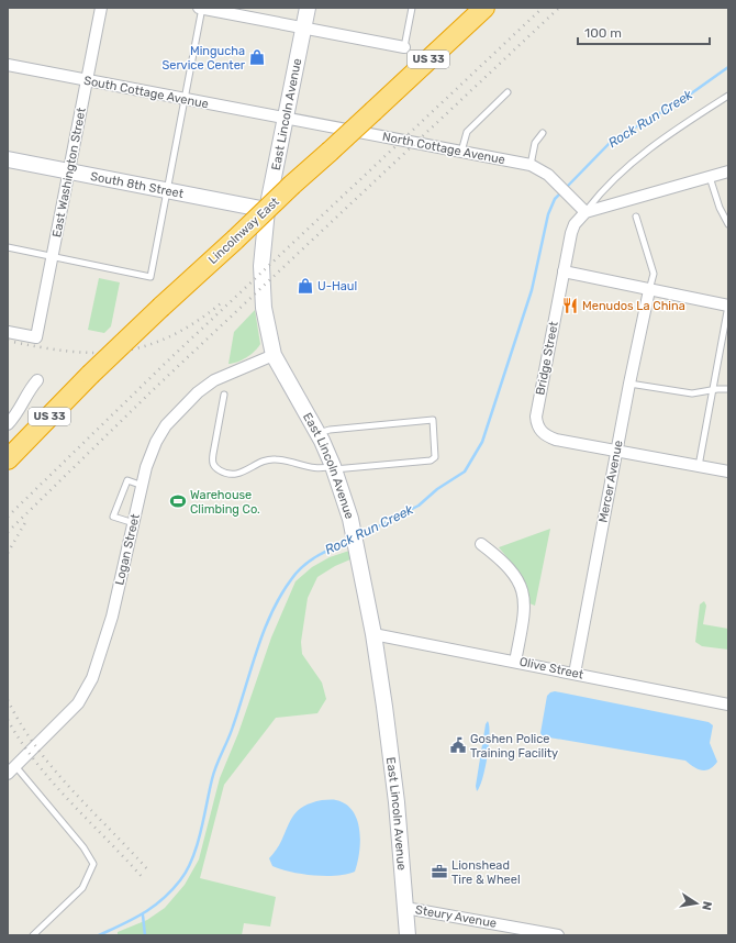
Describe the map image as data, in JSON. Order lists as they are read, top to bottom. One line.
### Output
{"streets":{"highway":["US 33","Lincolnway East"],"main road":["East Lincoln Avenue","South 8th Street"],"street":["South Cottage Avenue","North Cottage Avenue","East Washington Street","Bridge Street","Mercer Avenue","Logan Street","Olive Street","Steury Avenue"]},"crossings":[["South Cottage Avenue","East Lincoln Avenue"],["South Cottage Avenue","North Cottage Avenue"],["South Cottage Avenue","East Washington Street"],["East Lincoln Avenue","North Cottage Avenue"],["East Lincoln Avenue","South 8th Street"],["East Lincoln Avenue","Logan Street"],["East Lincoln Avenue","Olive Street"],["East Lincoln Avenue","Steury Avenue"],["North Cottage Avenue","Bridge Street"],["East Washington Street","South 8th Street"],["Bridge Street","Mercer Avenue"],["Mercer Avenue","Olive Street"]],"water":["Rock Run Creek"],"places":{"shop":["Mingucha Service Center","U-Haul"],"restaurant":["Menudos La China"],"sports":["Warehouse Climbing Co."],"public building":["Goshen Police Training Facility"],"office":["Lionshead Tire & Wheel"]},"scale_bar":"100 m","north":"right"}
